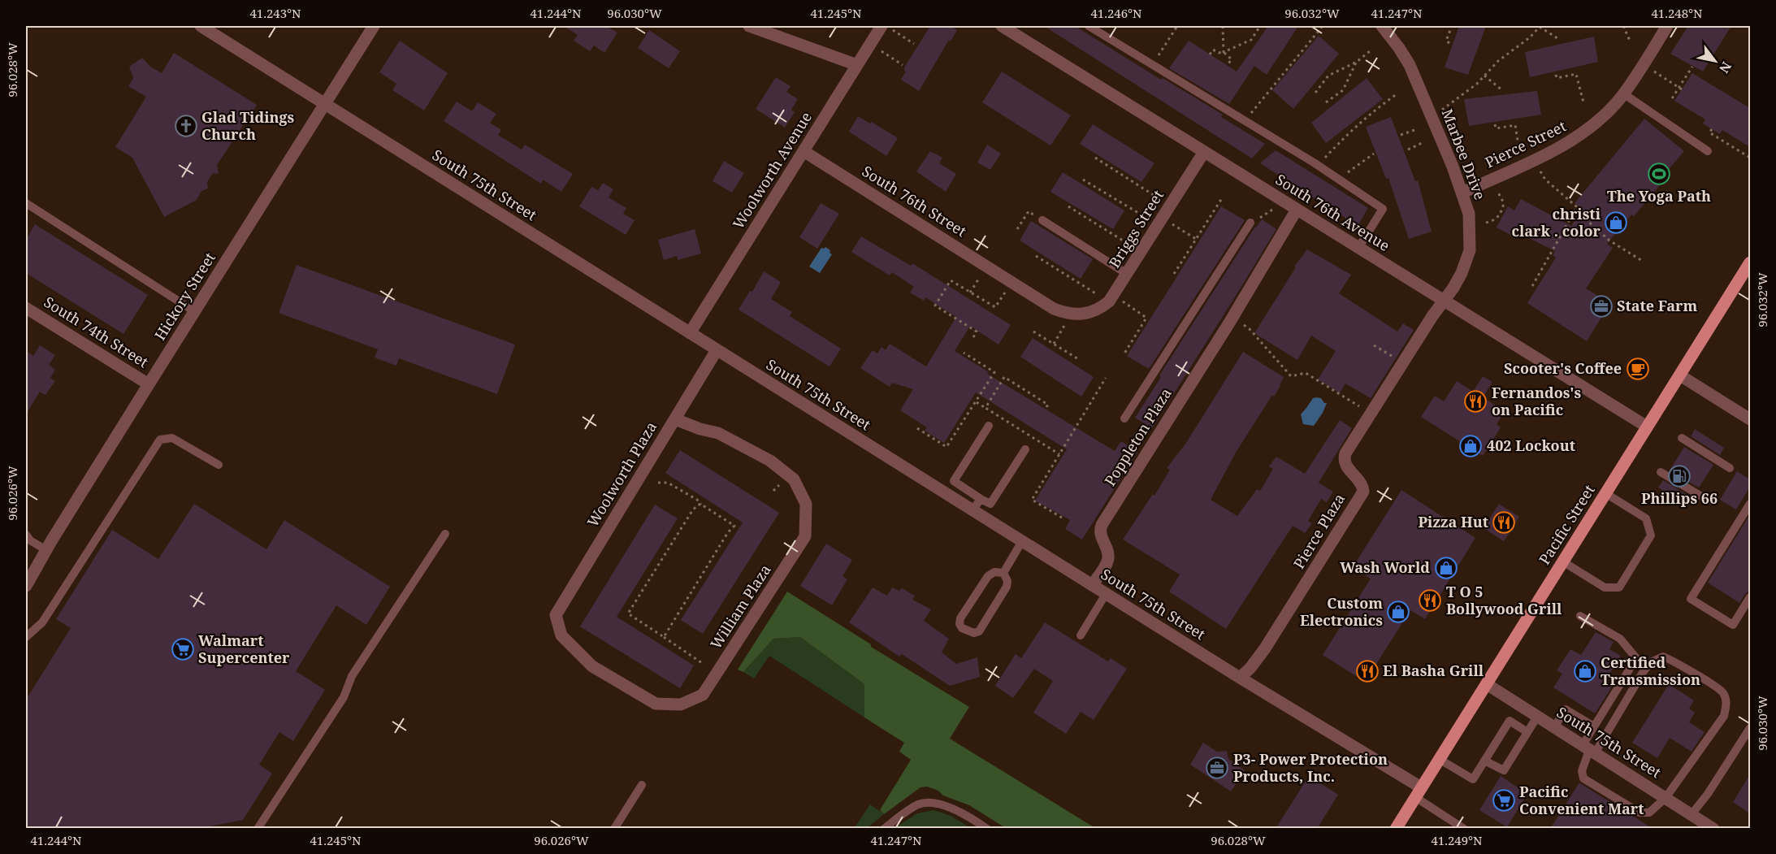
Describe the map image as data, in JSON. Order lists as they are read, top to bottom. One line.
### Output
{"streets":{"main road":["Pacific Street"],"street":["Pierce Street","Marbee Drive","Woolworth Avenue","South 75th Street","South 76th Street","South 76th Avenue","Briggs Street","Hickory Street","South 74th Street","Poppleton Plaza","Woolworth Plaza","Pierce Plaza","William Plaza"]},"crossings":[["Pierce Street","Marbee Drive"],["Marbee Drive","South 76th Avenue"],["Marbee Drive","Pierce Plaza"],["Woolworth Avenue","South 75th Street"],["Woolworth Avenue","South 76th Street"],["South 75th Street","Hickory Street"],["South 75th Street","Poppleton Plaza"],["South 75th Street","Woolworth Plaza"],["South 75th Street","Pacific Street"],["South 75th Street","Pierce Plaza"],["South 76th Street","Briggs Street"],["South 76th Avenue","Briggs Street"],["South 76th Avenue","Poppleton Plaza"],["South 76th Avenue","Pacific Street"],["South 76th Avenue","Pierce Plaza"],["Hickory Street","South 74th Street"],["Woolworth Plaza","William Plaza"]],"places":{"church":["Glad Tidings Church"],"sports":["The Yoga Path"],"shop":["christi clark . color","402 Lockout","Wash World","Custom Electronics","Certified Transmission"],"office":["State Farm","P3- Power Protection Products, Inc."],"cafe":["Scooter's Coffee"],"restaurant":["Fernandos's on Pacific","Pizza Hut","T O 5 Bollywood Grill","El Basha Grill"],"fuel station":["Phillips 66"],"supermarket":["Walmart Supercenter","Pacific Convenient Mart"]},"north":"bottom right","coordinates":["41.243°N","41.244°N","96.030°W","41.245°N","41.246°N","96.032°W","41.247°N","41.248°N","96.028°W","96.026°W","41.249°N"]}
